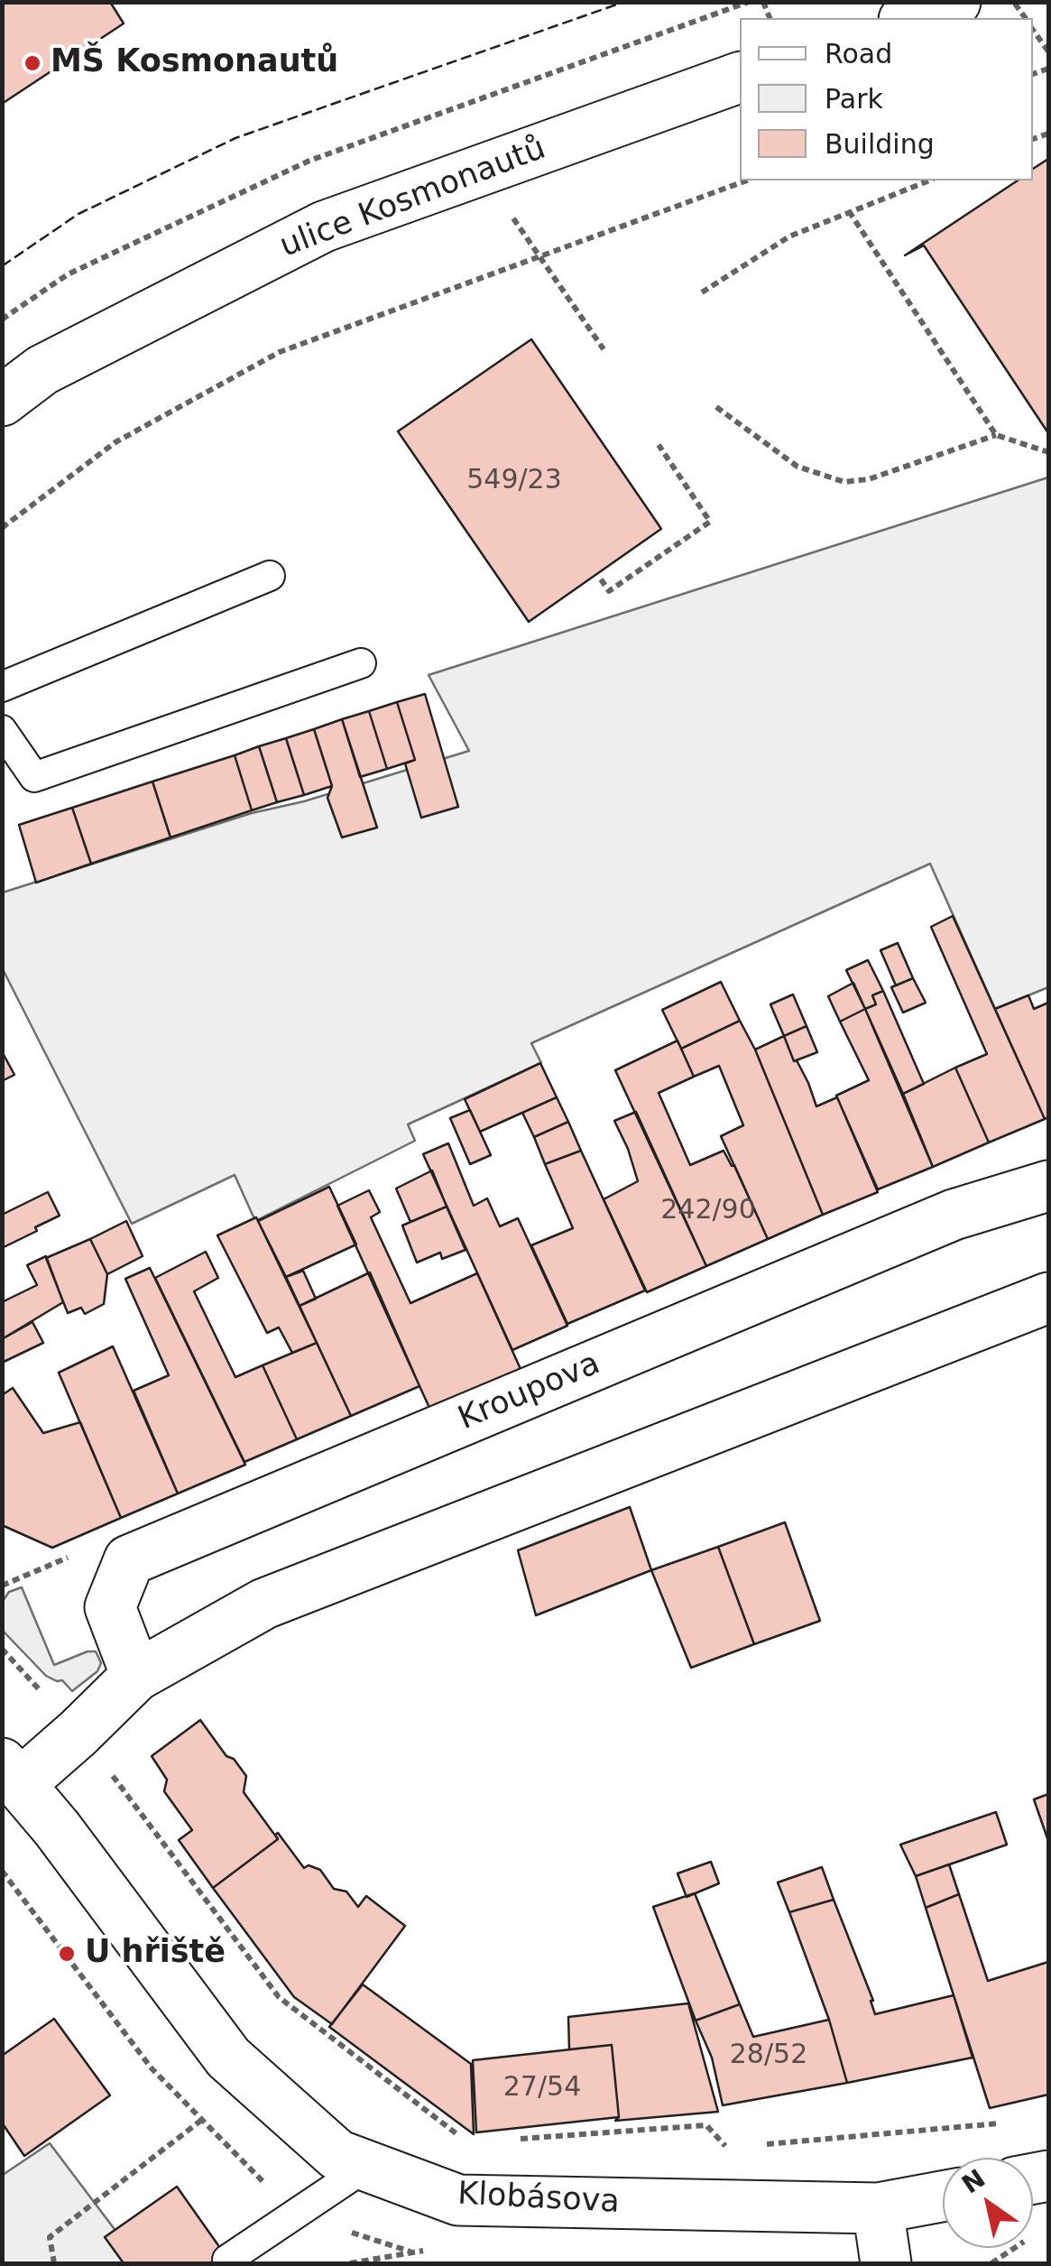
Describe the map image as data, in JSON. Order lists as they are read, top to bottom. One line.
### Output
{"streets":{"street":["ulice Kosmonautů","Kroupova","Klobásova"]},"places":["MŠ Kosmonautů","U hřiště"],"house_numbers":["549/23","242/90","28/52","27/54"],"legend":["Road","Park","Building"],"north":"top left"}
